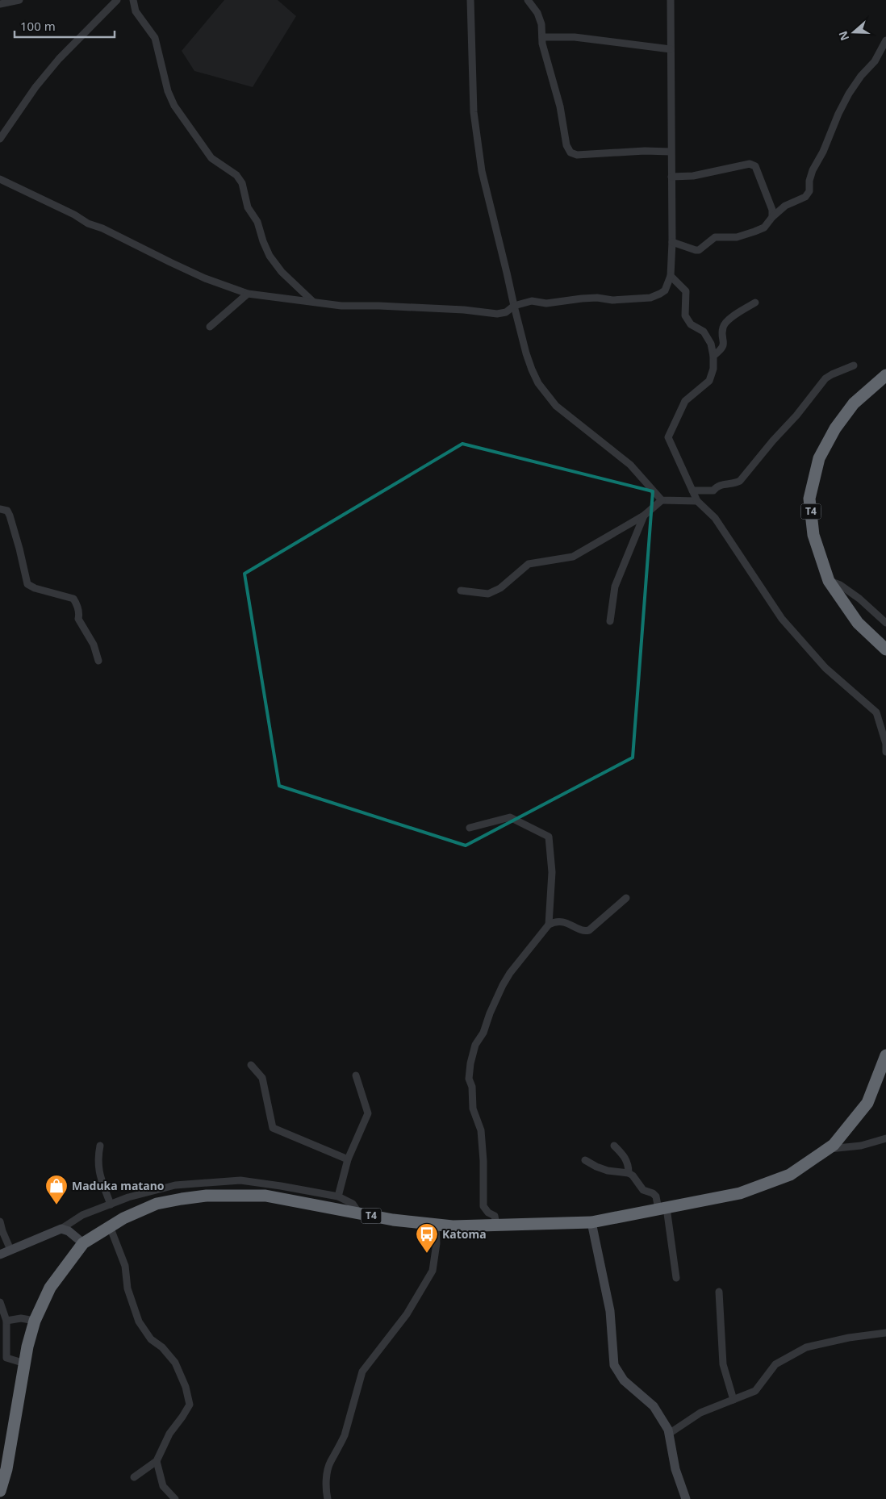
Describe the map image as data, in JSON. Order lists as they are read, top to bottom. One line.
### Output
{"streets":{"highway":["T4"]},"places":{"shop":["Maduka matano"],"bus stop":["Katoma"]},"scale_bar":"100 m","north":"left"}
